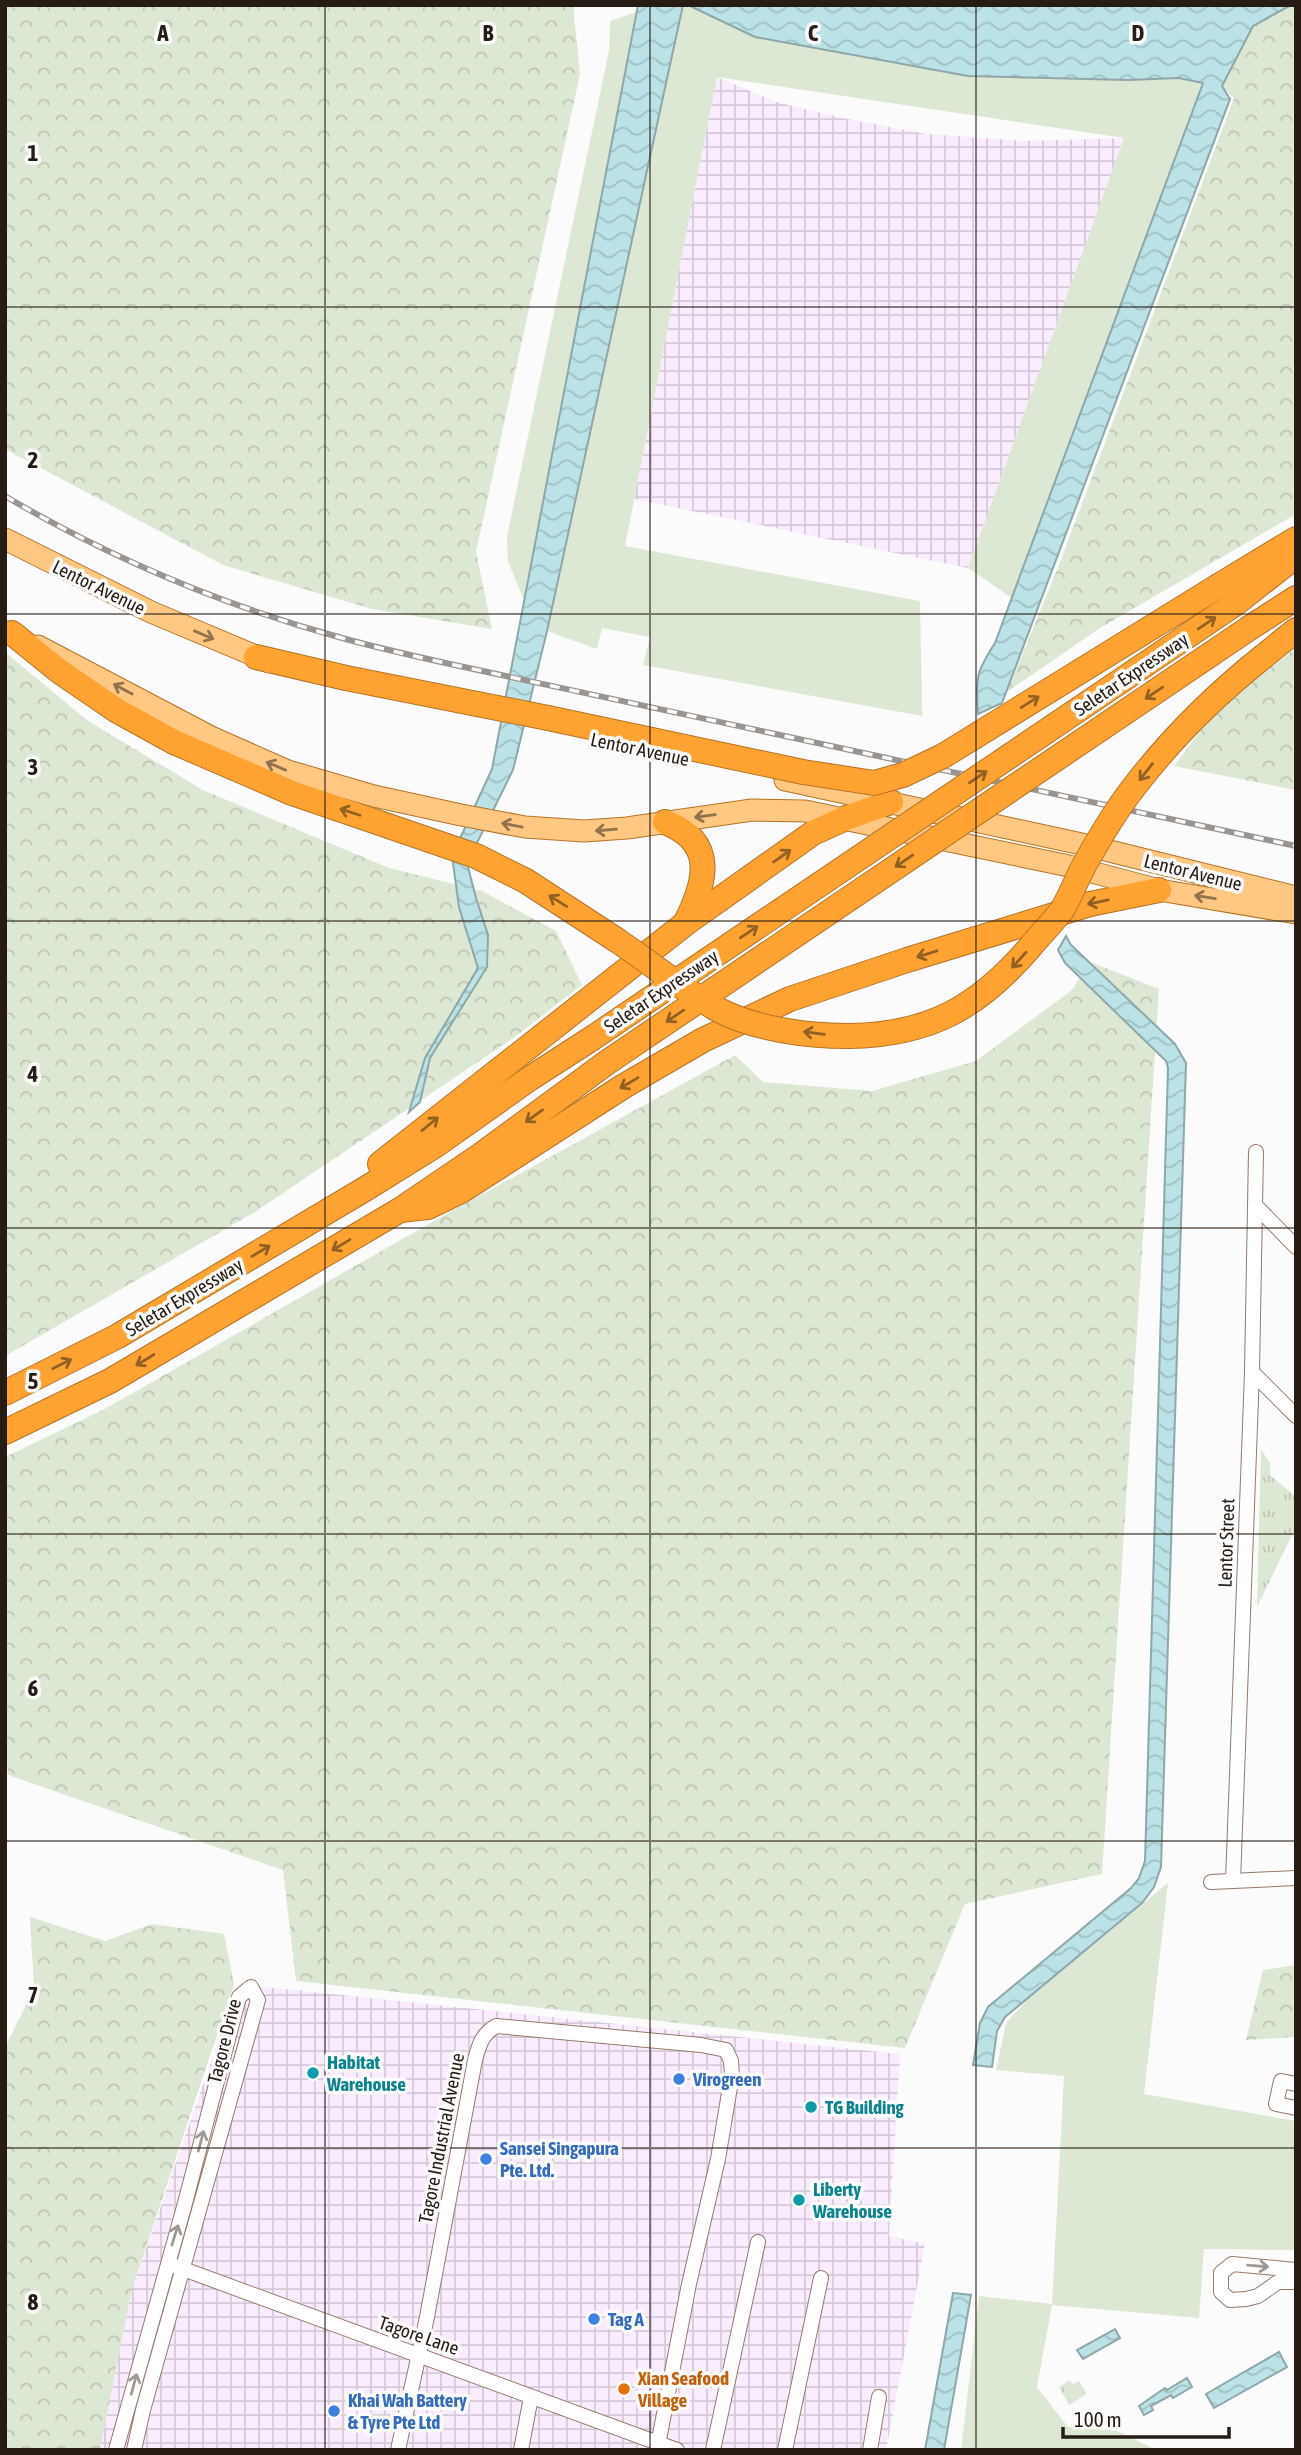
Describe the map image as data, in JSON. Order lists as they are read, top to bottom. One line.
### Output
{"streets":{"highway":["Seletar Expressway"],"main road":["Lentor Avenue"],"street":["Lentor Street","Tagore Drive","Tagore Industrial Avenue","Tagore Lane"]},"crossings":[["Tagore Drive","Tagore Lane"],["Tagore Industrial Avenue","Tagore Lane"]],"places":["Habitat Warehouse","Virogreen","TG Building","Sansei Singapura Pte. Ltd.","Liberty Warehouse","Tag A","Xian Seafood Village","Khai Wah Battery & Tyre Pte Ltd"],"scale_bar":"100 m","grid":{"columns":["A","B","C","D"],"rows":["1","2","3","4","5","6","7","8"]}}
